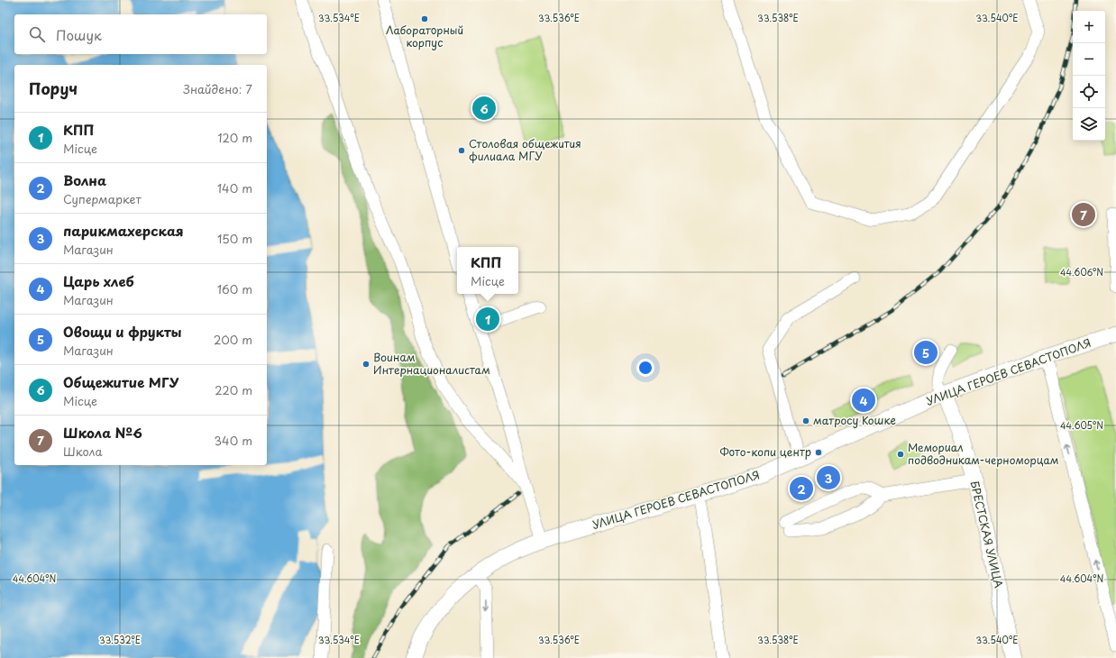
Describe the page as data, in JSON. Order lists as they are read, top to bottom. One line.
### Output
{"streets":{"main road":["УЛИЦА ГЕРОЕВ СЕВАСТОПОЛЯ","БРЕСТСКАЯ УЛИЦА"]},"crossings":[["УЛИЦА ГЕРОЕВ СЕВАСТОПОЛЯ","БРЕСТСКАЯ УЛИЦА"]],"places":["Лабораторный корпус","Столовая общежития филиала МГУ","Воинам Интернационалистам","матросу Кошке","Фото-копи центр","Мемориал подводникам-черноморцам"],"page":{"map_buttons":["+","−"],"search":"Пошук","heading":["Поруч","Знайдено: 7"],"pins":["6","7","1","5","4","3","2"],"list":[{"mark":"1","name":"КПП","note":"Місце","value":"120 m"},{"mark":"2","name":"Волна","note":"Супермаркет","value":"140 m"},{"mark":"3","name":"парикмахерская","note":"Магазин","value":"150 m"},{"mark":"4","name":"Царь хлеб","note":"Магазин","value":"160 m"},{"mark":"5","name":"Овощи и фрукты","note":"Магазин","value":"200 m"},{"mark":"6","name":"Общежитие МГУ","note":"Місце","value":"220 m"},{"mark":"7","name":"Школа №6","note":"Школа","value":"340 m"}],"popup":["КПП","Місце"]},"coordinates":["33.534°E","33.536°E","33.538°E","33.540°E","44.606°N","44.605°N","44.604°N","33.532°E"]}
